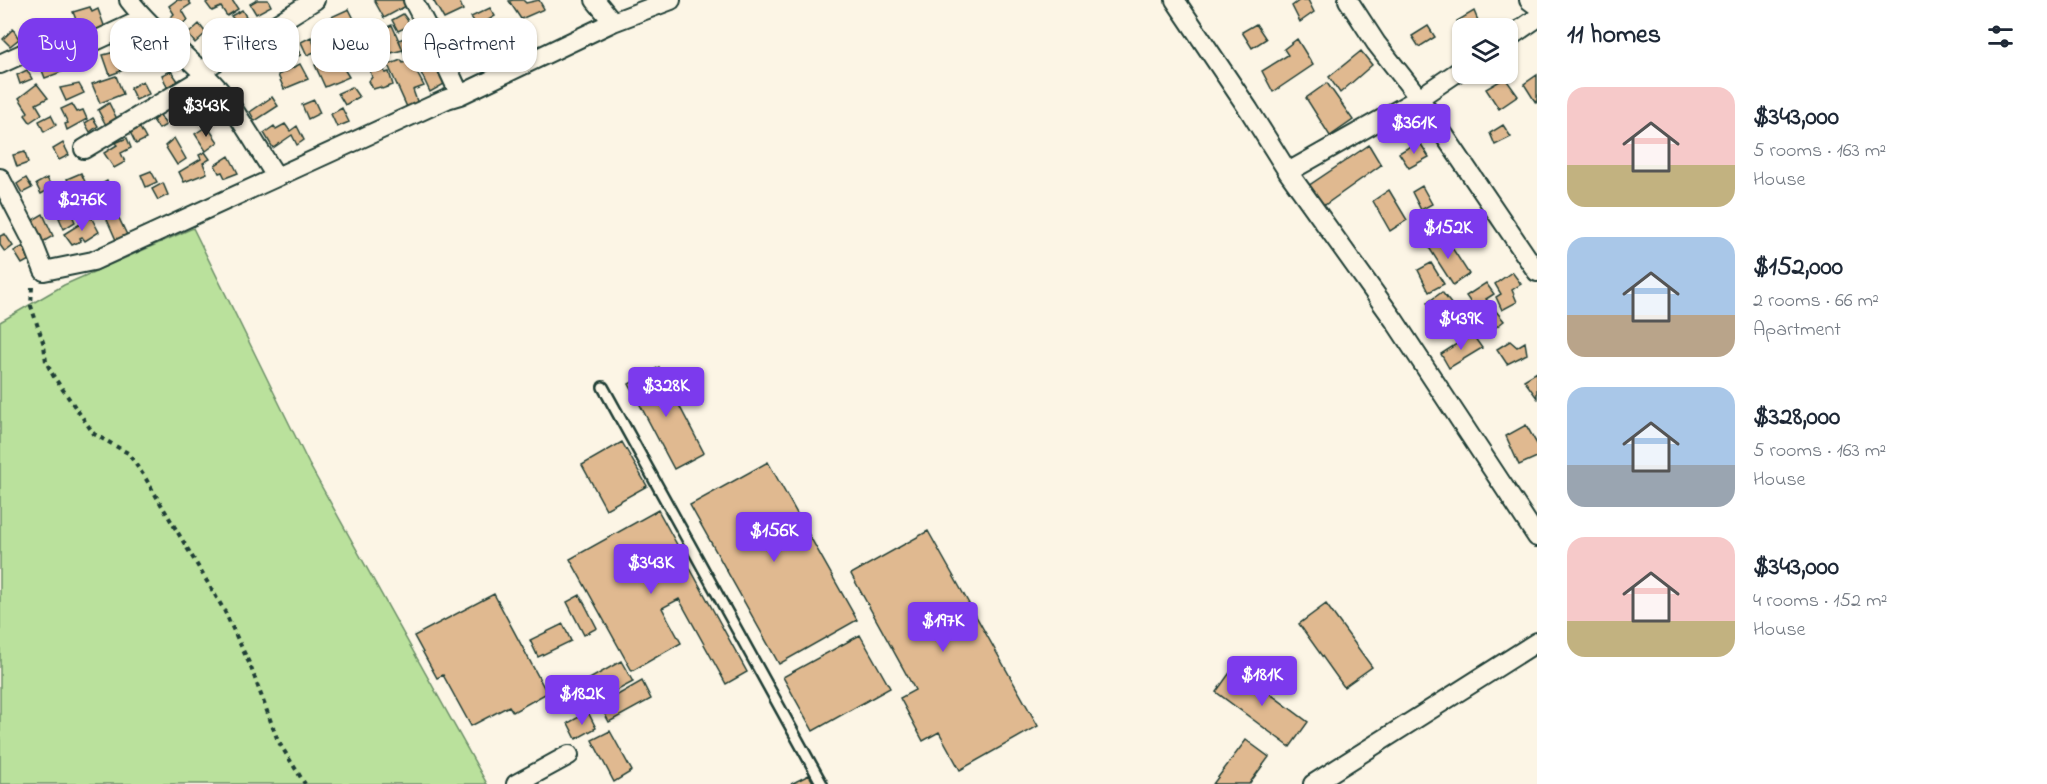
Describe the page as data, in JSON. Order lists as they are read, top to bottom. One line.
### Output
{"page":{"heading":"11 homes","chip":["Buy","Rent","Filters","New","Apartment"],"list":[{"name":"$343,000","note":"5 rooms · 163 m² · House"},{"name":"$152,000","note":"2 rooms · 66 m² · Apartment"},{"name":"$328,000","note":"5 rooms · 163 m² · House"},{"name":"$343,000","note":"4 rooms · 152 m² · House"}],"price":["$343K","$361K","$276K","$152K","$439K","$328K","$156K","$343K","$197K","$181K","$182K"]}}
